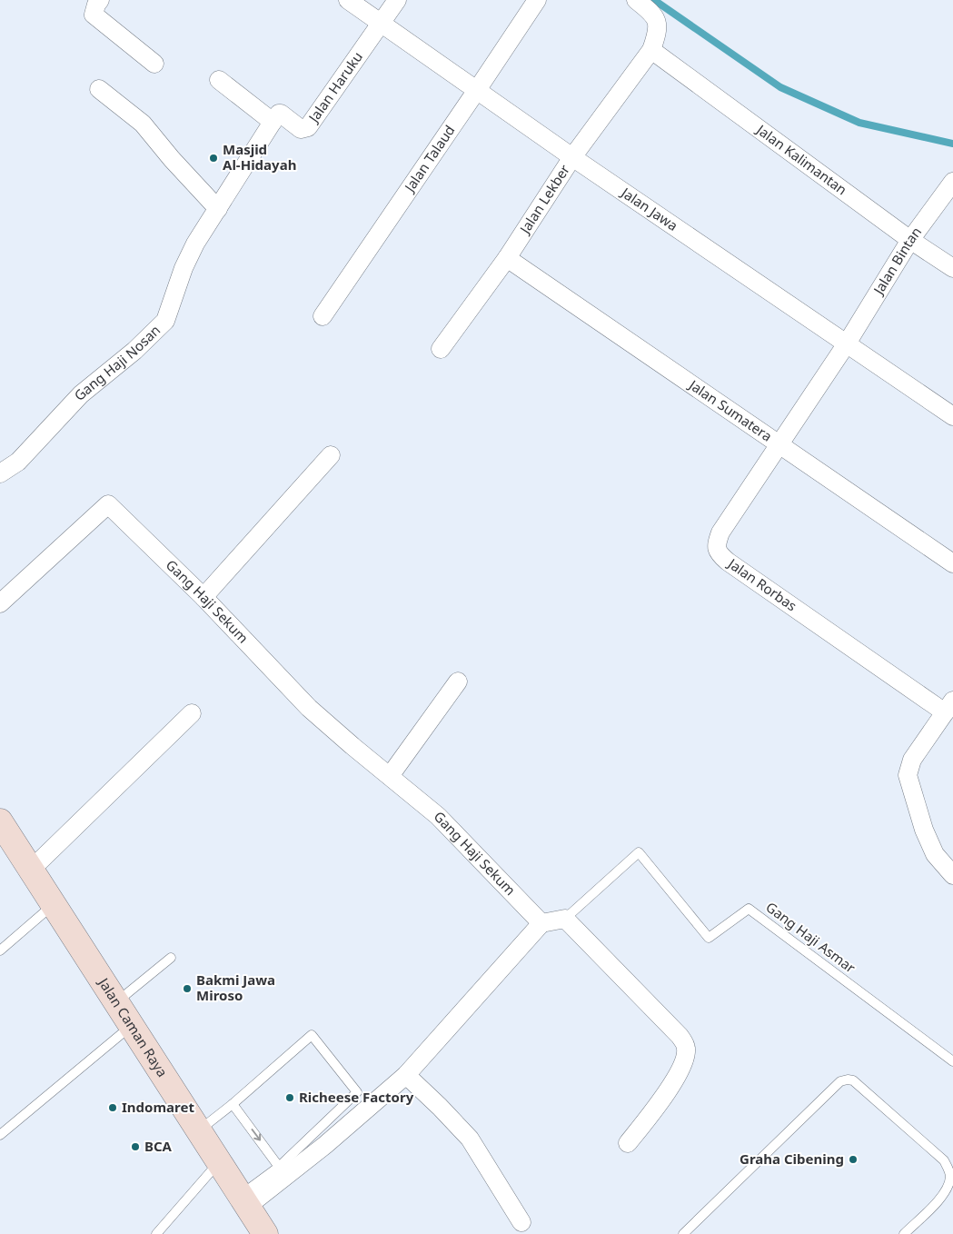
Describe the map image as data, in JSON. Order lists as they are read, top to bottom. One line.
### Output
{"streets":{"main road":["Jalan Caman Raya"],"street":["Jalan Haruku","Jalan Talaud","Jalan Kalimantan","Jalan Lekber","Jalan Jawa","Jalan Bintan","Gang Haji Nosan","Jalan Sumatera","Jalan Rorbas","Gang Haji Sekum"],"lane":["Gang Haji Asmar"]},"crossings":[["Jalan Haruku","Jalan Jawa"],["Jalan Haruku","Gang Haji Nosan"],["Jalan Talaud","Jalan Jawa"],["Jalan Kalimantan","Jalan Lekber"],["Jalan Kalimantan","Jalan Bintan"],["Jalan Lekber","Jalan Jawa"],["Jalan Lekber","Jalan Sumatera"],["Jalan Jawa","Jalan Bintan"],["Jalan Jawa","Jalan Rorbas"],["Jalan Bintan","Jalan Rorbas"],["Jalan Sumatera","Jalan Rorbas"]],"places":["Masjid Al-Hidayah","Bakmi Jawa Miroso","Richeese Factory","Indomaret","BCA","Graha Cibening"]}
